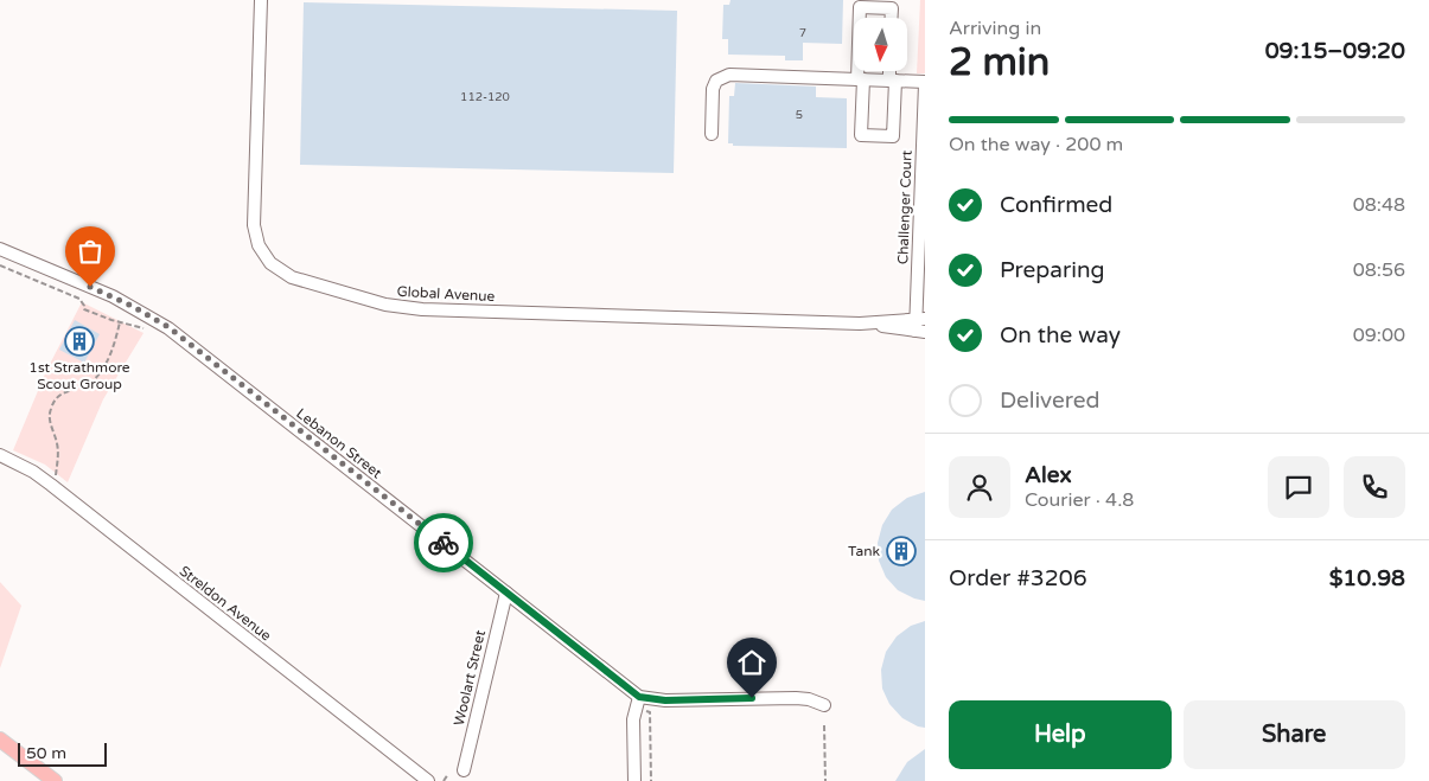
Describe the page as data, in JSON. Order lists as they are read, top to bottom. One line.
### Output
{"streets":{"street":["Challenger Court","Global Avenue","Lebanon Street","Streldon Avenue","Woolart Street"]},"crossings":[["Challenger Court","Global Avenue"],["Lebanon Street","Woolart Street"]],"places":{"building":["1st Strathmore Scout Group","Tank"]},"house_numbers":["7","112-120","5"],"scale_bar":"50 m","north":"bottom","page":{"heading":["2 min","Arriving in","09:15–09:20"],"panel":["Alex","Courier · 4.8","Order #3206","$10.98"],"bar":"On the way · 200 m","list":[["Confirmed","08:48"],["Preparing","08:56"],["On the way","09:00"],"Delivered"],"buttons":["Help","Share"],"scale":"50 m"}}
